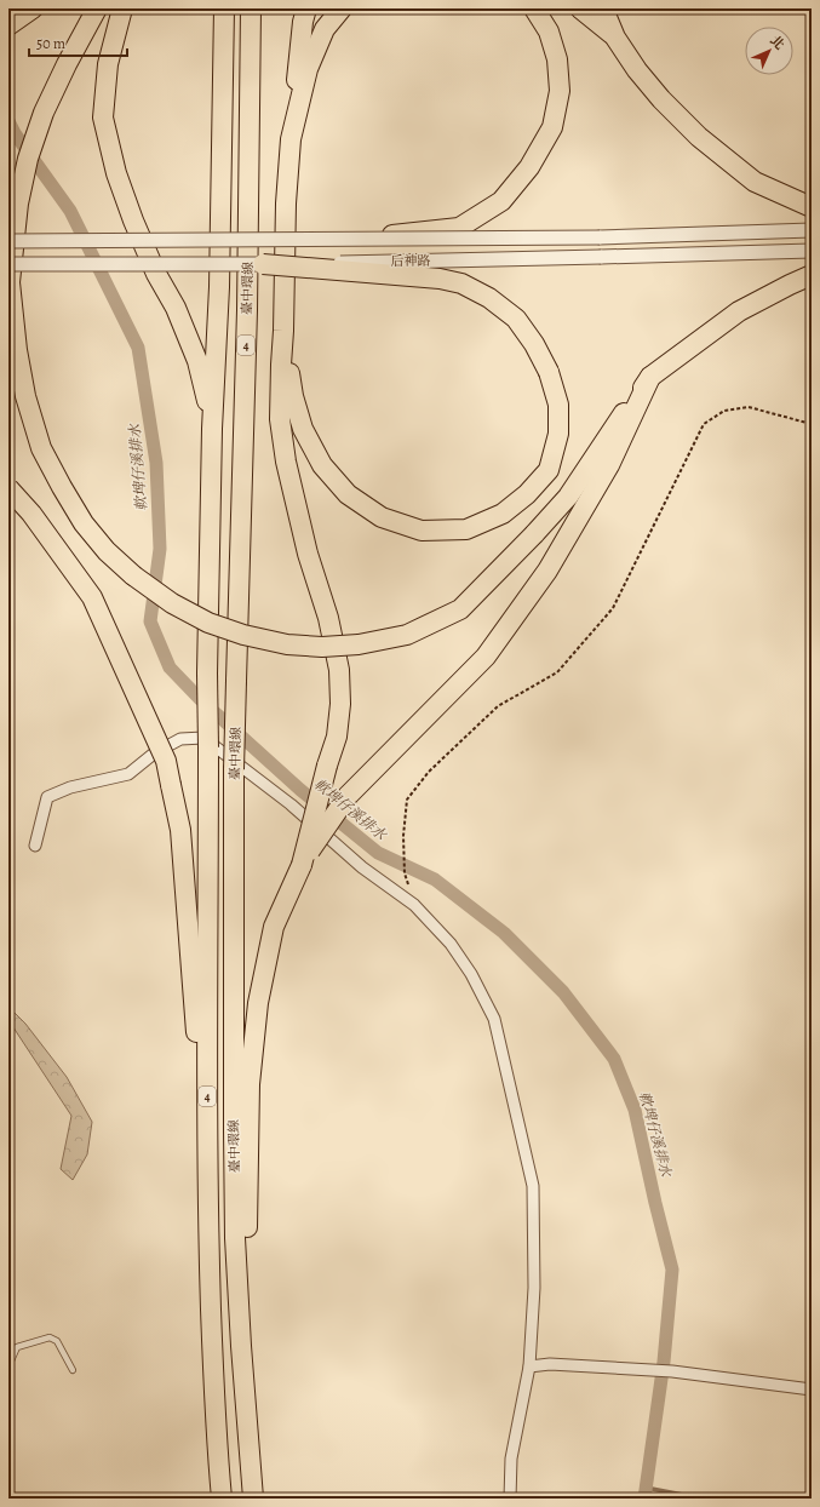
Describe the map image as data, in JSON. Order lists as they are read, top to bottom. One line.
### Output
{"streets":{"highway":["臺中環線","4"],"street":["后神路"]},"water":["軟埤仔溪排水"],"scale_bar":"50 m","north":"top right"}
